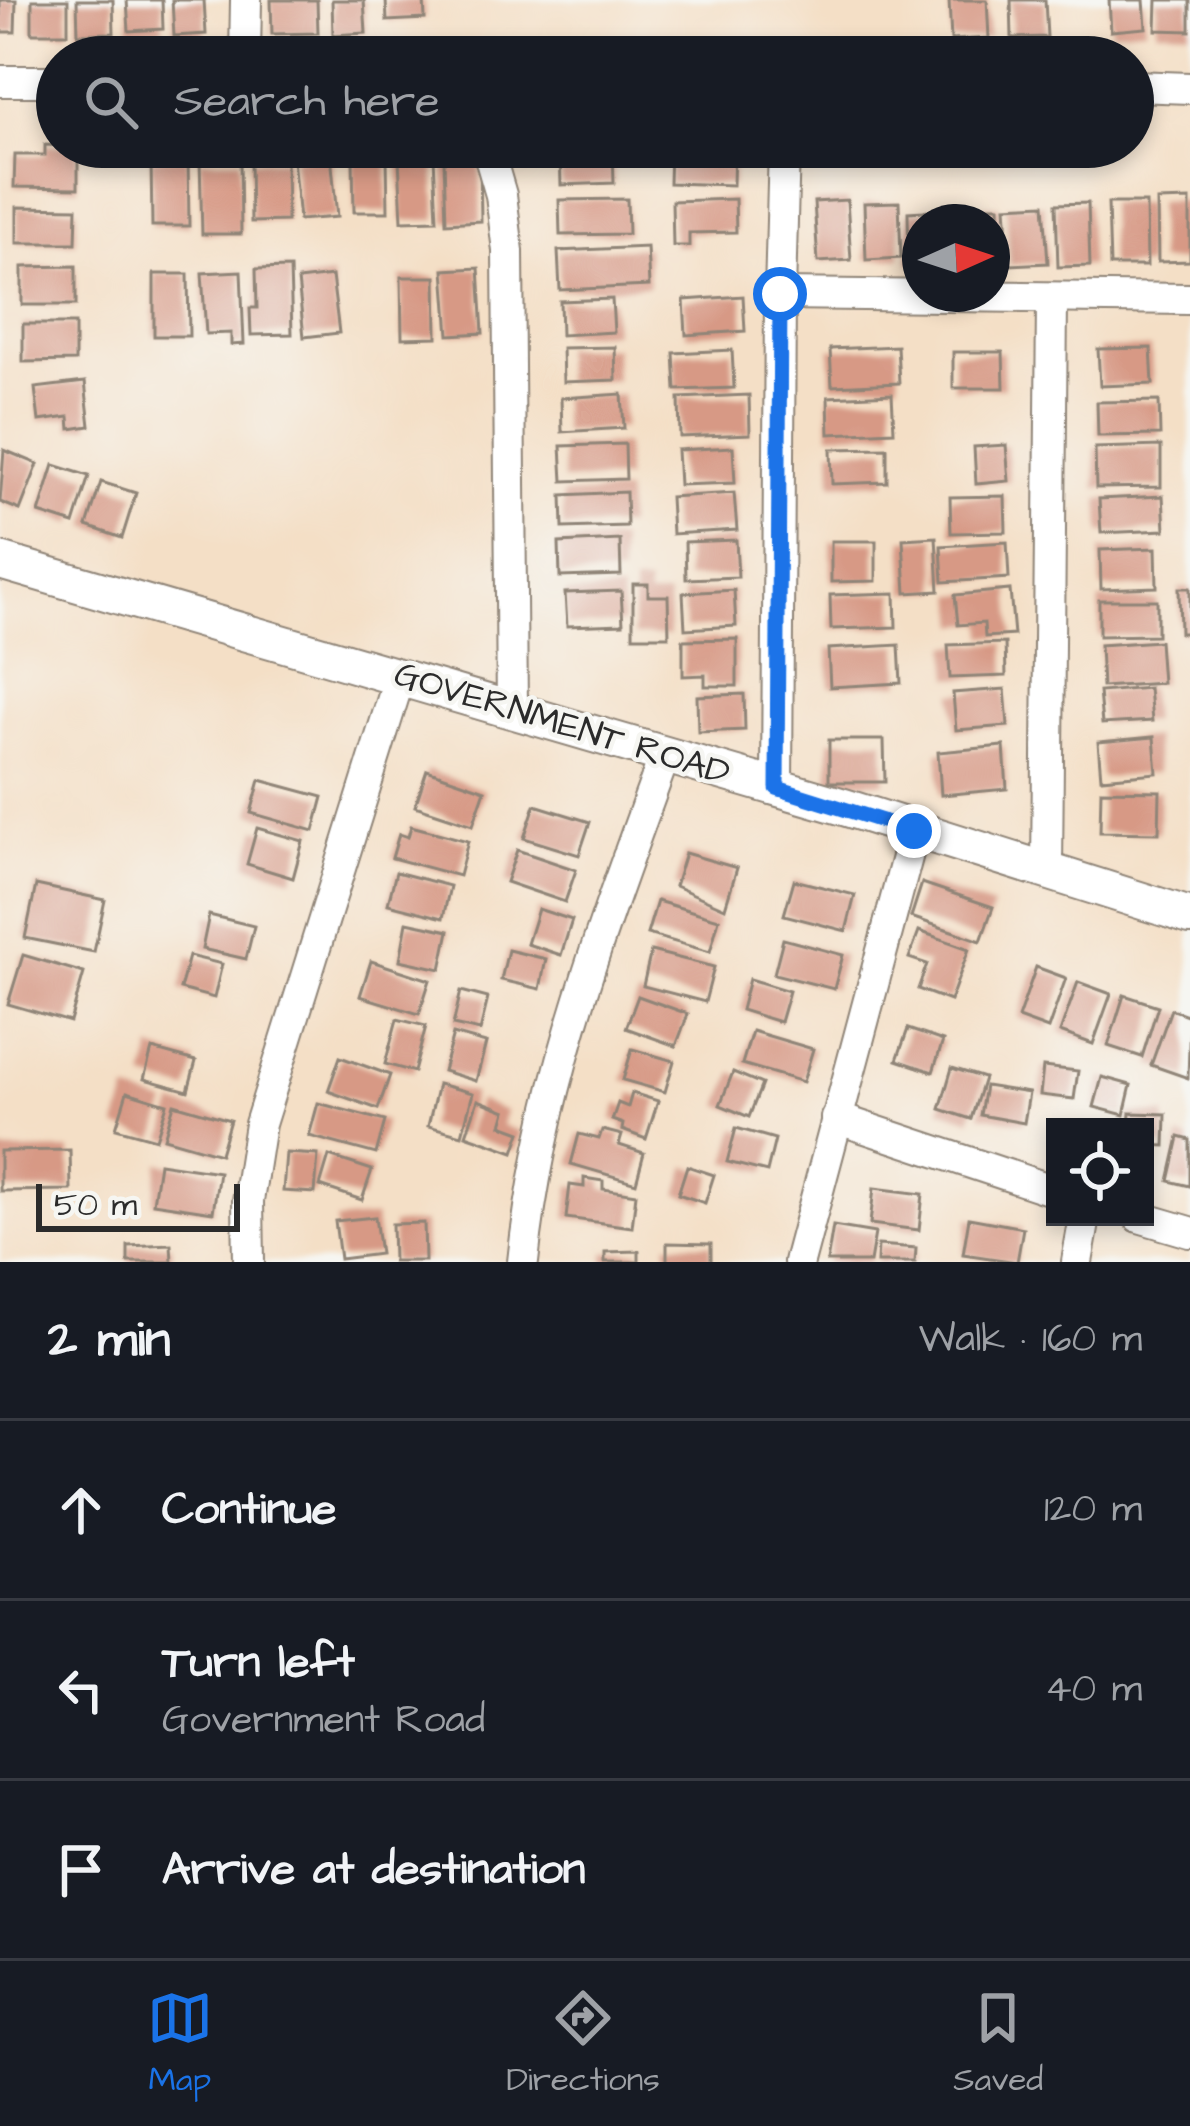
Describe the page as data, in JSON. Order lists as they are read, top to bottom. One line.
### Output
{"streets":{"street":["GOVERNMENT ROAD"]},"scale_bar":"50 m","north":"right","page":{"search":"Search here","scale":"50 m","heading":["2 min","Walk · 160 m"],"list":[["Continue","120 m"],["Turn left","Government Road","40 m"],"Arrive at destination"],"nav":["Map","Directions","Saved"]}}
